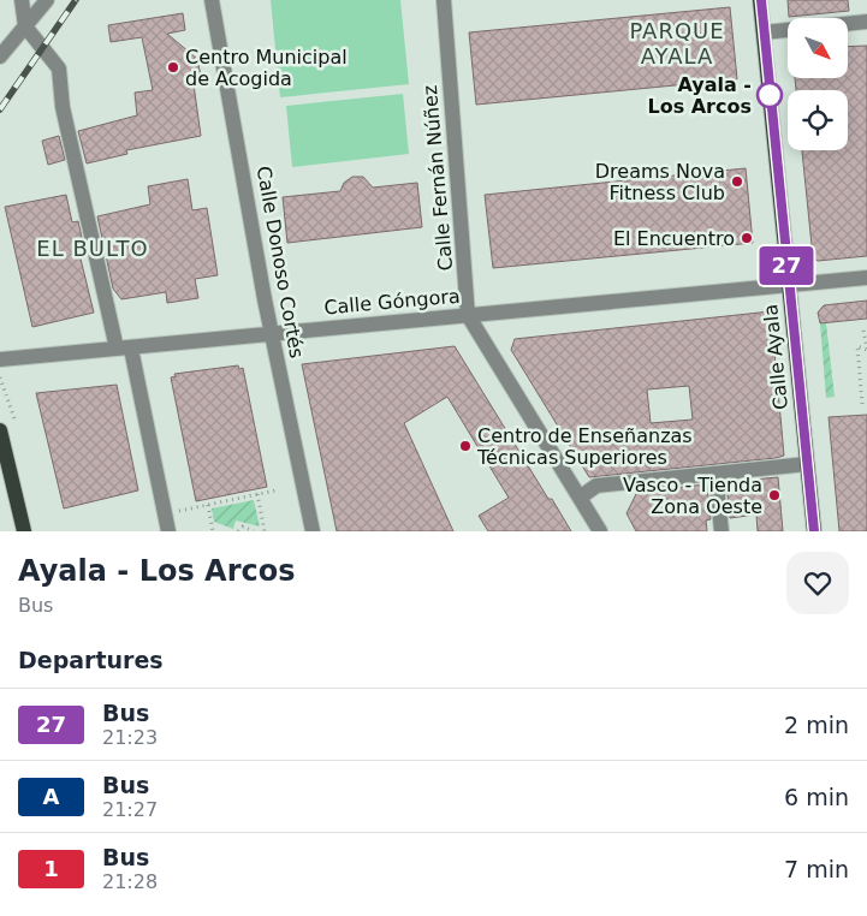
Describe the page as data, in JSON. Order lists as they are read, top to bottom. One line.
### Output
{"streets":{"main road":["Calle Ayala"],"street":["Calle Fernán Núñez","Calle Donoso Cortés","Calle Góngora"]},"crossings":[["Calle Fernán Núñez","Calle Góngora"],["Calle Donoso Cortés","Calle Góngora"],["Calle Góngora","Calle Ayala"]],"districts":["PARQUE AYALA","EL BULTO"],"places":["Centro Municipal de Acogida","Ayala - Los Arcos","Dreams Nova Fitness Club","El Encuentro","Centro de Enseñanzas Técnicas Superiores","Vasco - Tienda Zona Oeste"],"lines":["bus line 27"],"north":"bottom right","page":{"on_map":"27","heading":[["Ayala - Los Arcos","Bus"],"Departures"],"list":[{"mark":"27","name":"Bus","note":"21:23","value":"2 min"},{"mark":"A","name":"Bus","note":"21:27","value":"6 min"},{"mark":"1","name":"Bus","note":"21:28","value":"7 min"}]}}
